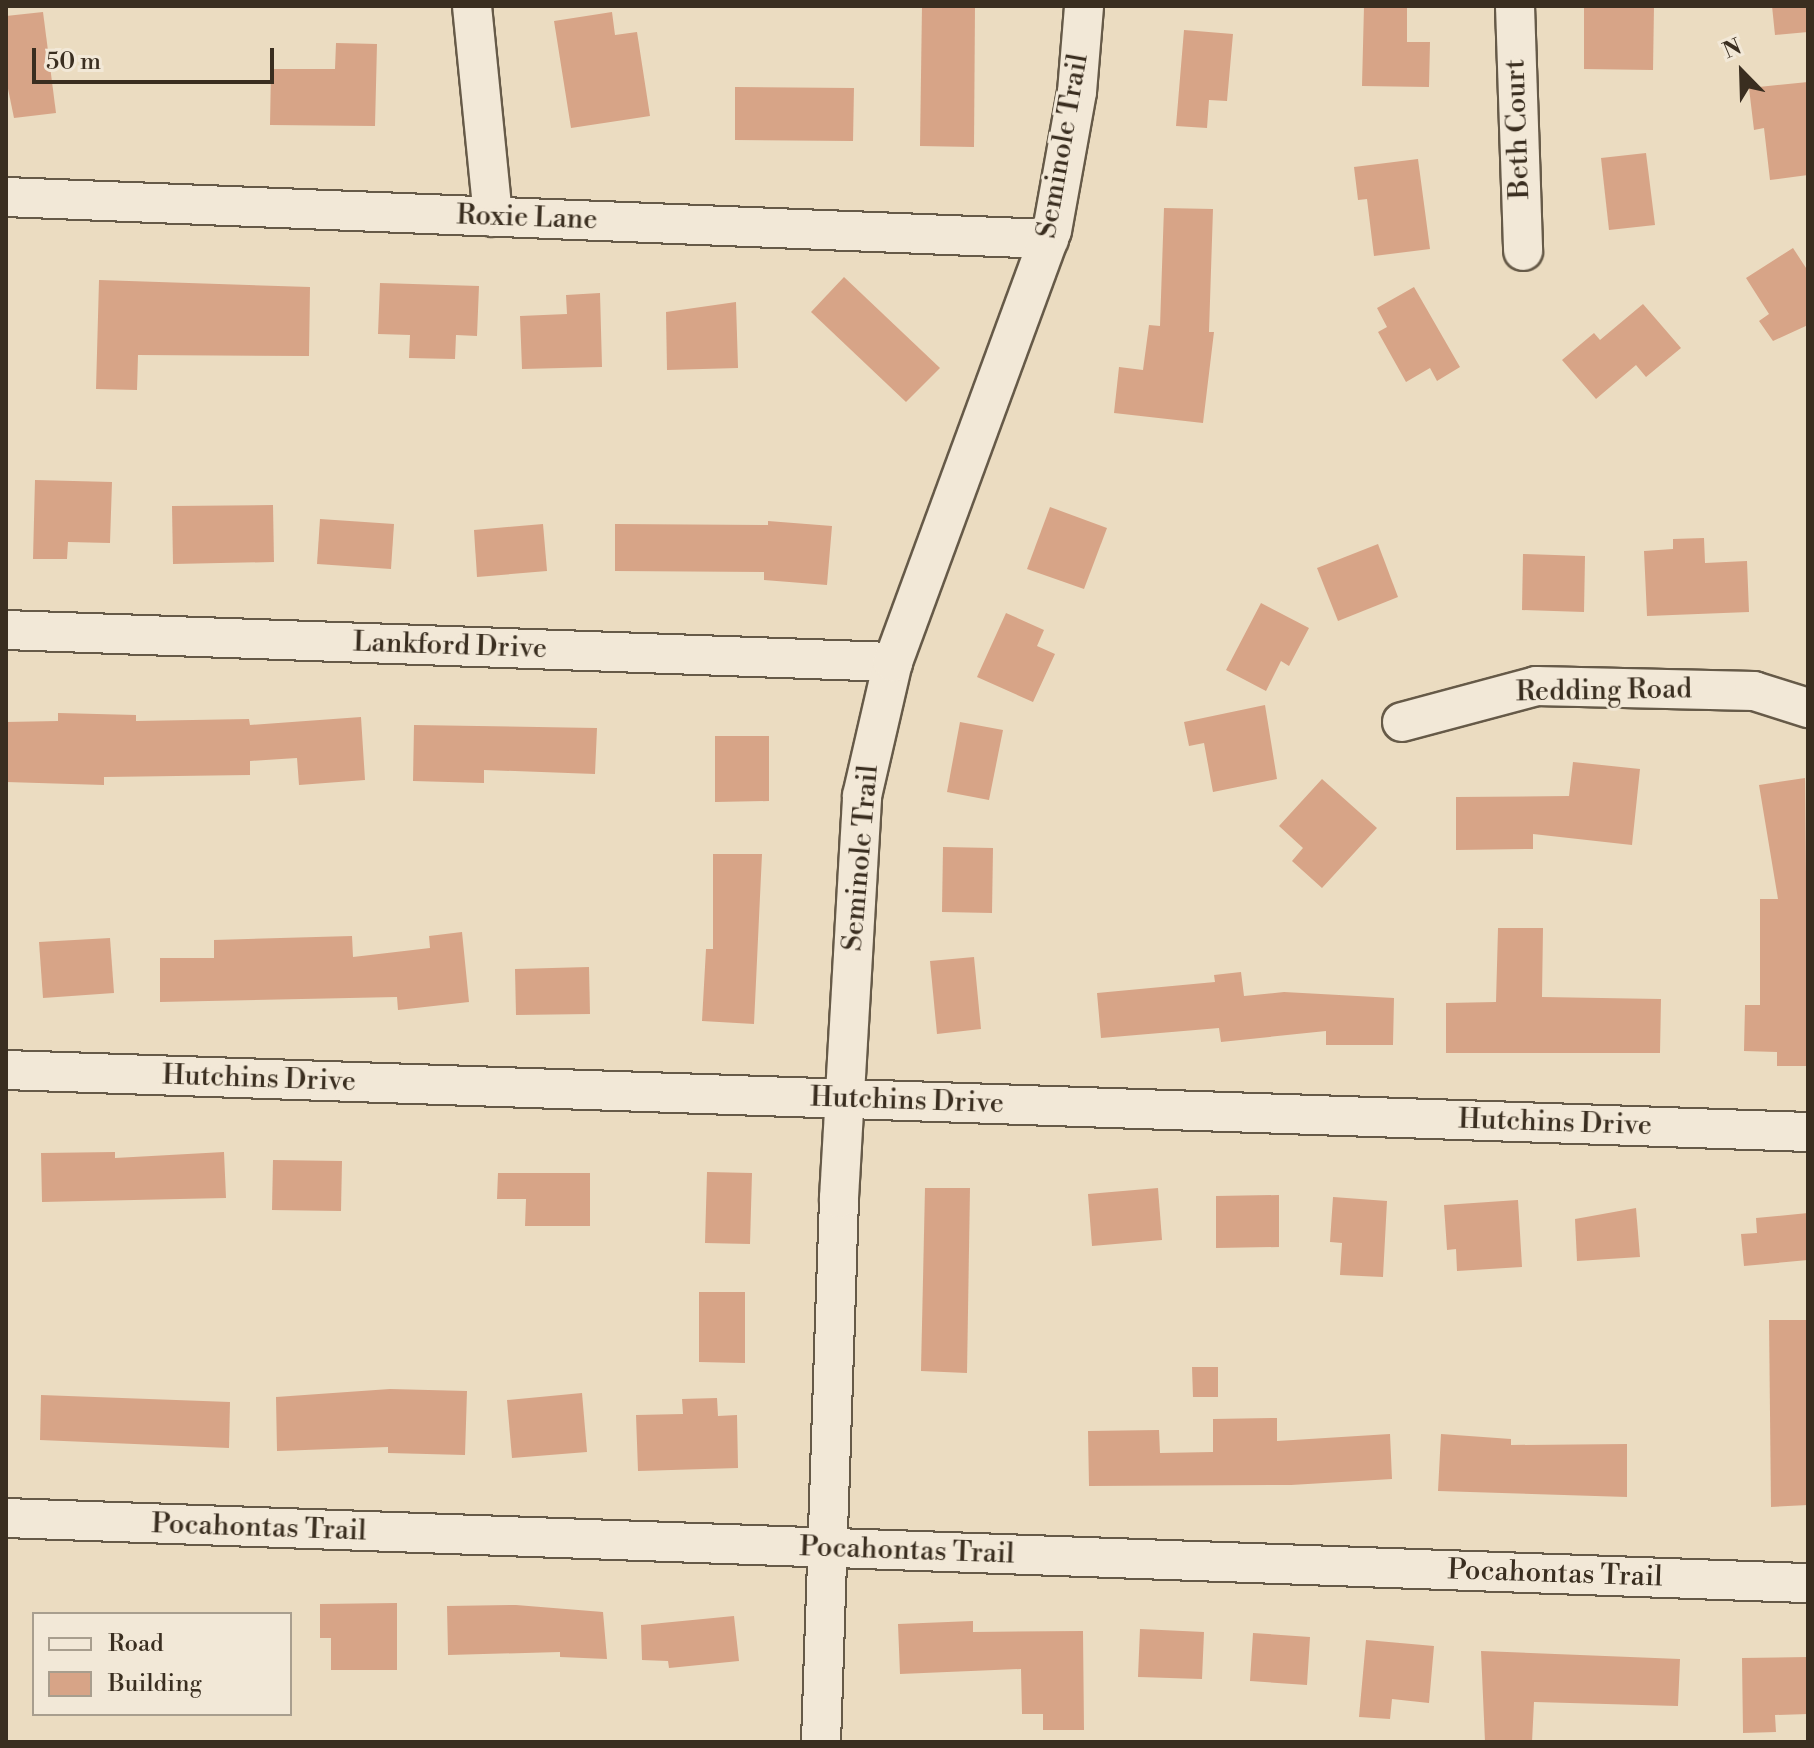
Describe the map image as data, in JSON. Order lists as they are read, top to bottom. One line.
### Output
{"streets":{"street":["Beth Court","Seminole Trail","Roxie Lane","Lankford Drive","Redding Road","Hutchins Drive","Pocahontas Trail"]},"crossings":[["Seminole Trail","Roxie Lane"],["Seminole Trail","Lankford Drive"],["Seminole Trail","Hutchins Drive"],["Seminole Trail","Pocahontas Trail"]],"legend":["Road","Building"],"scale_bar":"50 m","north":"top left"}
